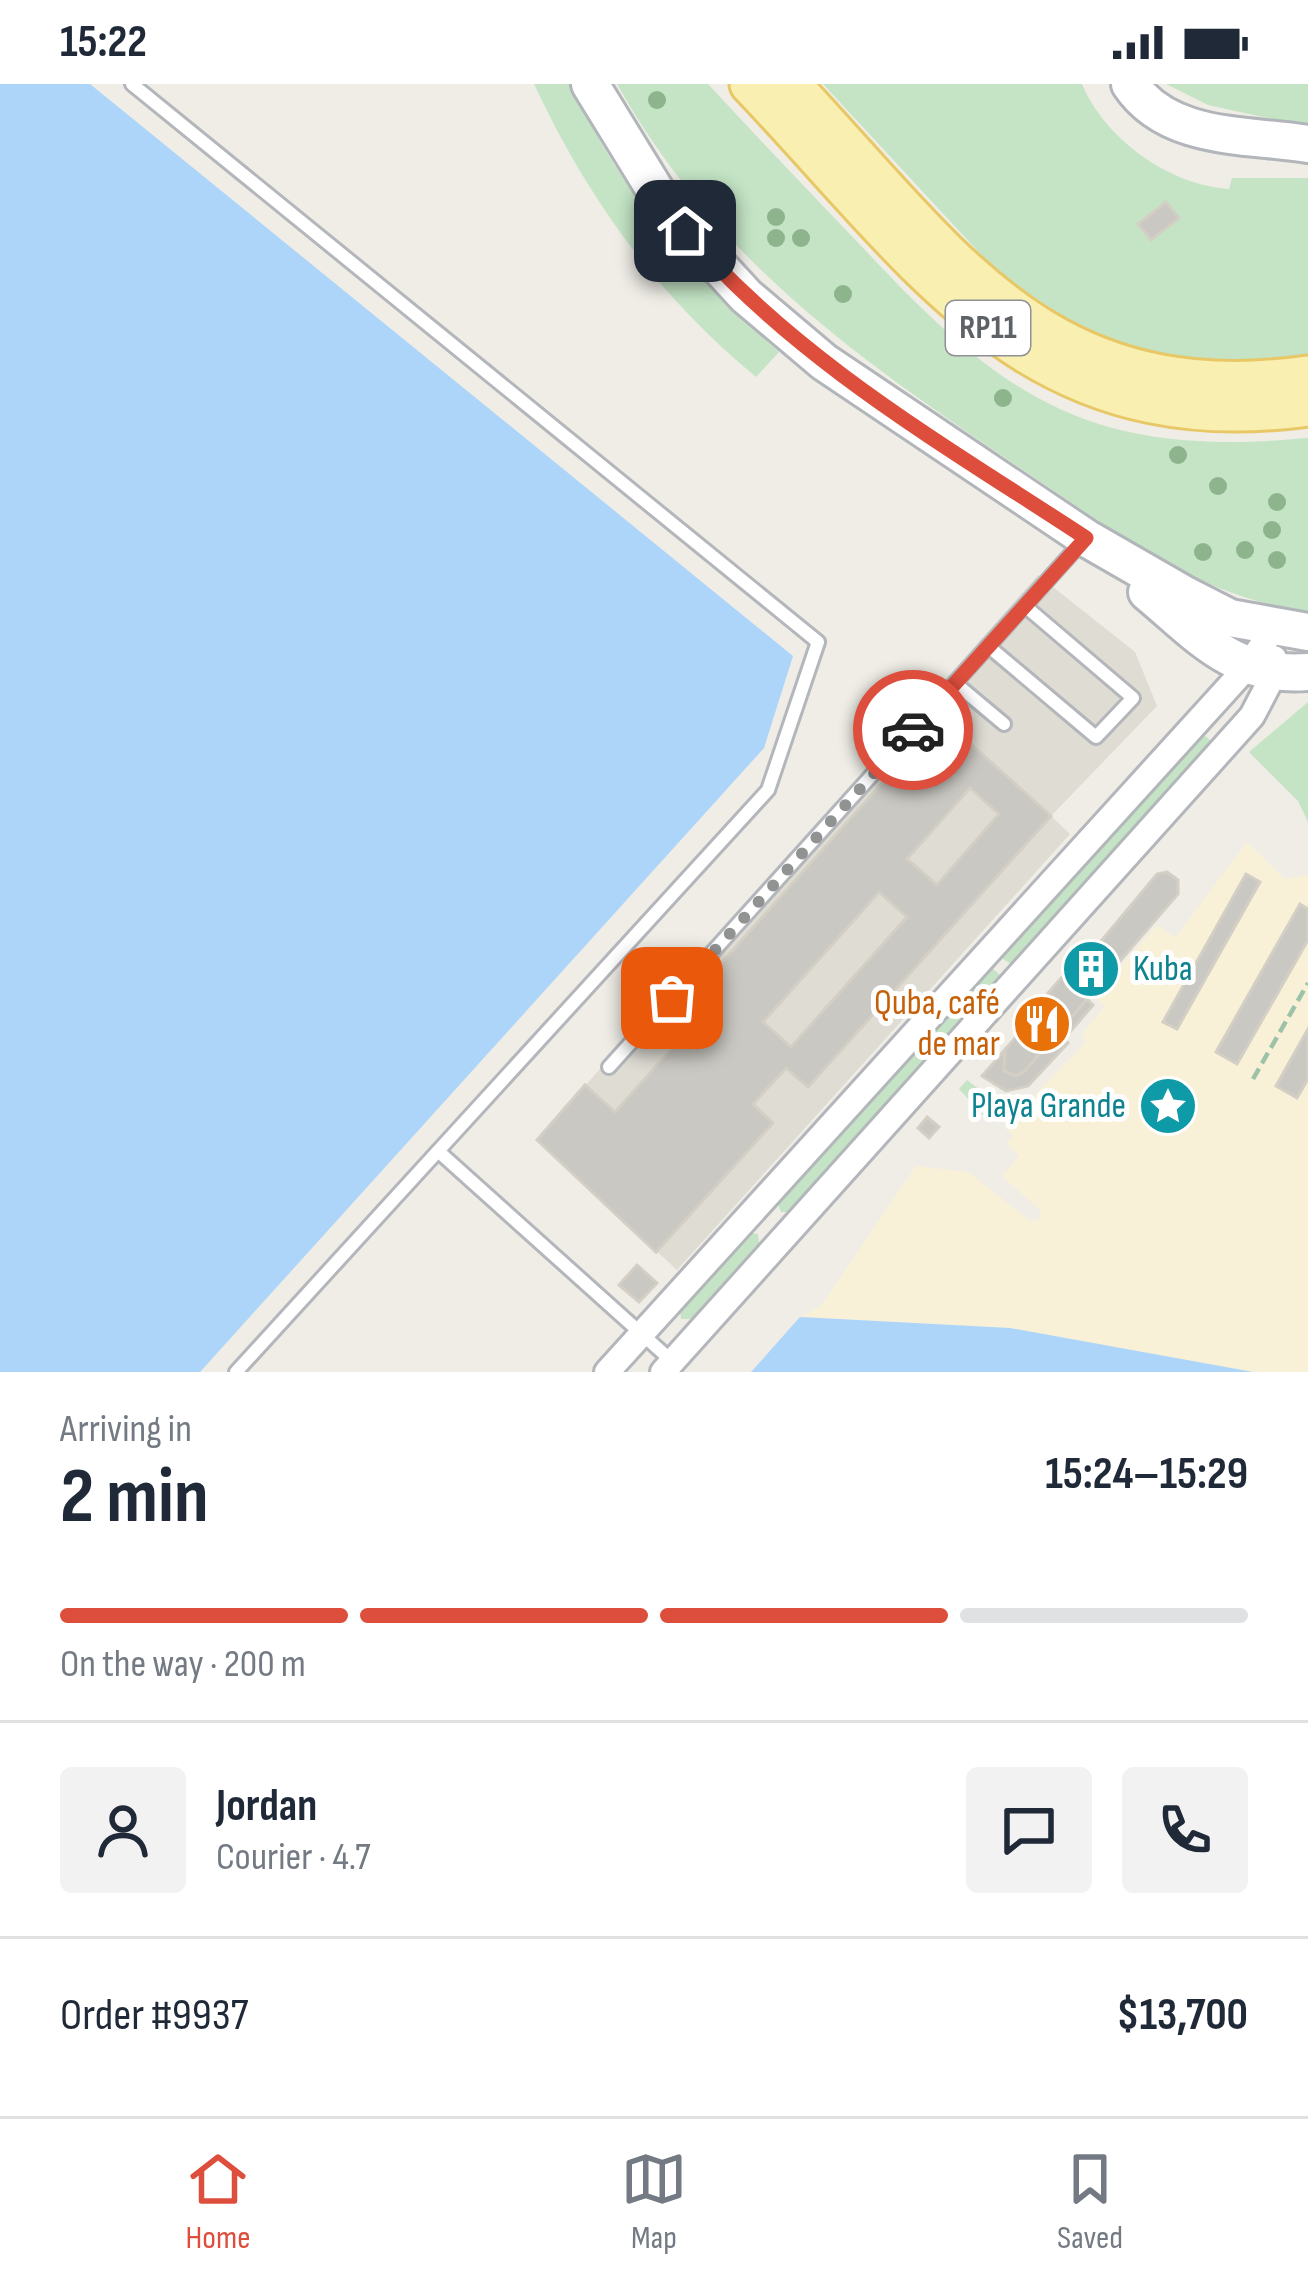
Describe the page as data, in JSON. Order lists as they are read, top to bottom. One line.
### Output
{"streets":{"main road":["RP11"]},"places":{"building":["Kuba"],"restaurant":["Quba, café de mar"],"place":["Playa Grande"]},"page":{"status":"15:22","heading":["2 min","Arriving in","15:24–15:29"],"panel":["Jordan","Courier · 4.7","Order #9937","$13,700"],"bar":"On the way · 200 m","tabs":["Home","Map","Saved"]}}
